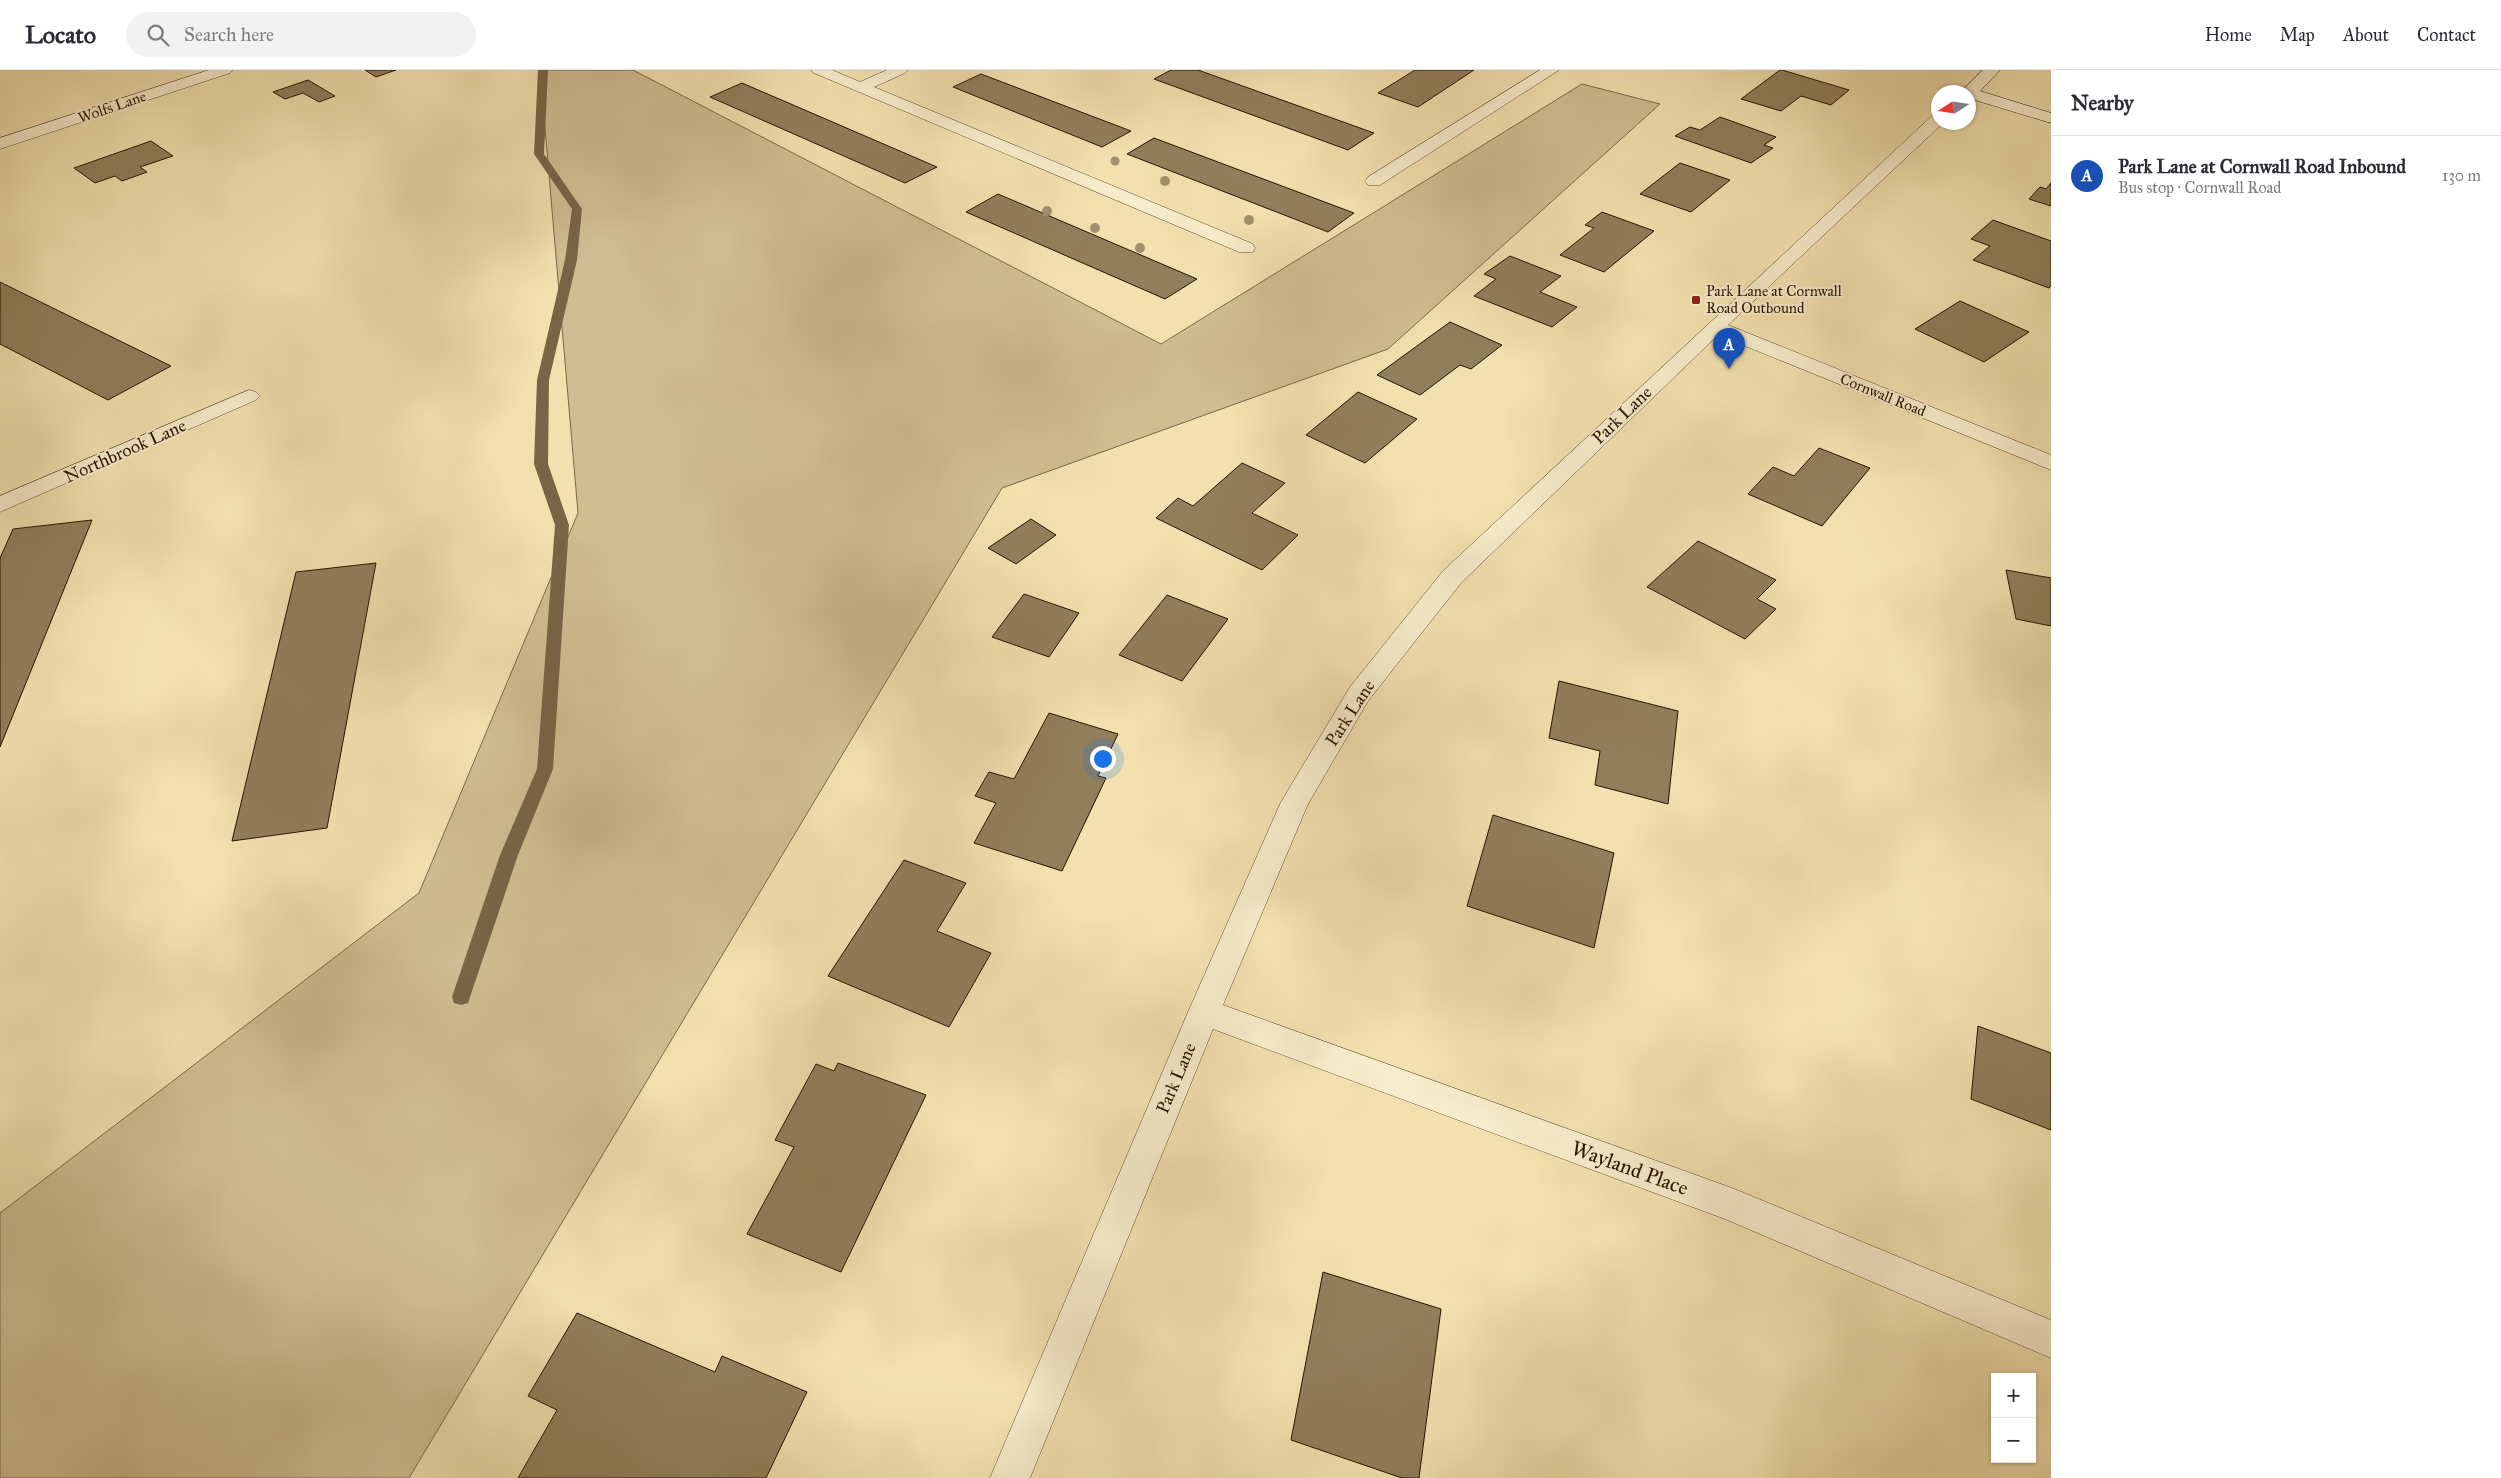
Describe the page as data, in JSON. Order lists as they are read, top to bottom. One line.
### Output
{"streets":{"street":["Wolfs Lane","Cornwall Road","Park Lane","Northbrook Lane","Wayland Place"]},"crossings":[["Cornwall Road","Park Lane"],["Park Lane","Wayland Place"]],"places":{"transit":["Park Lane at Cornwall Road Outbound"]},"north":"left","page":{"header":"Locato","search":"Search here","nav":["Home","Map","About","Contact"],"heading":"Nearby","list":[{"mark":"A","name":"Park Lane at Cornwall Road Inbound","note":"Bus stop · Cornwall Road","value":"130 m"}],"pins":"A","map_buttons":["+","−"]}}
